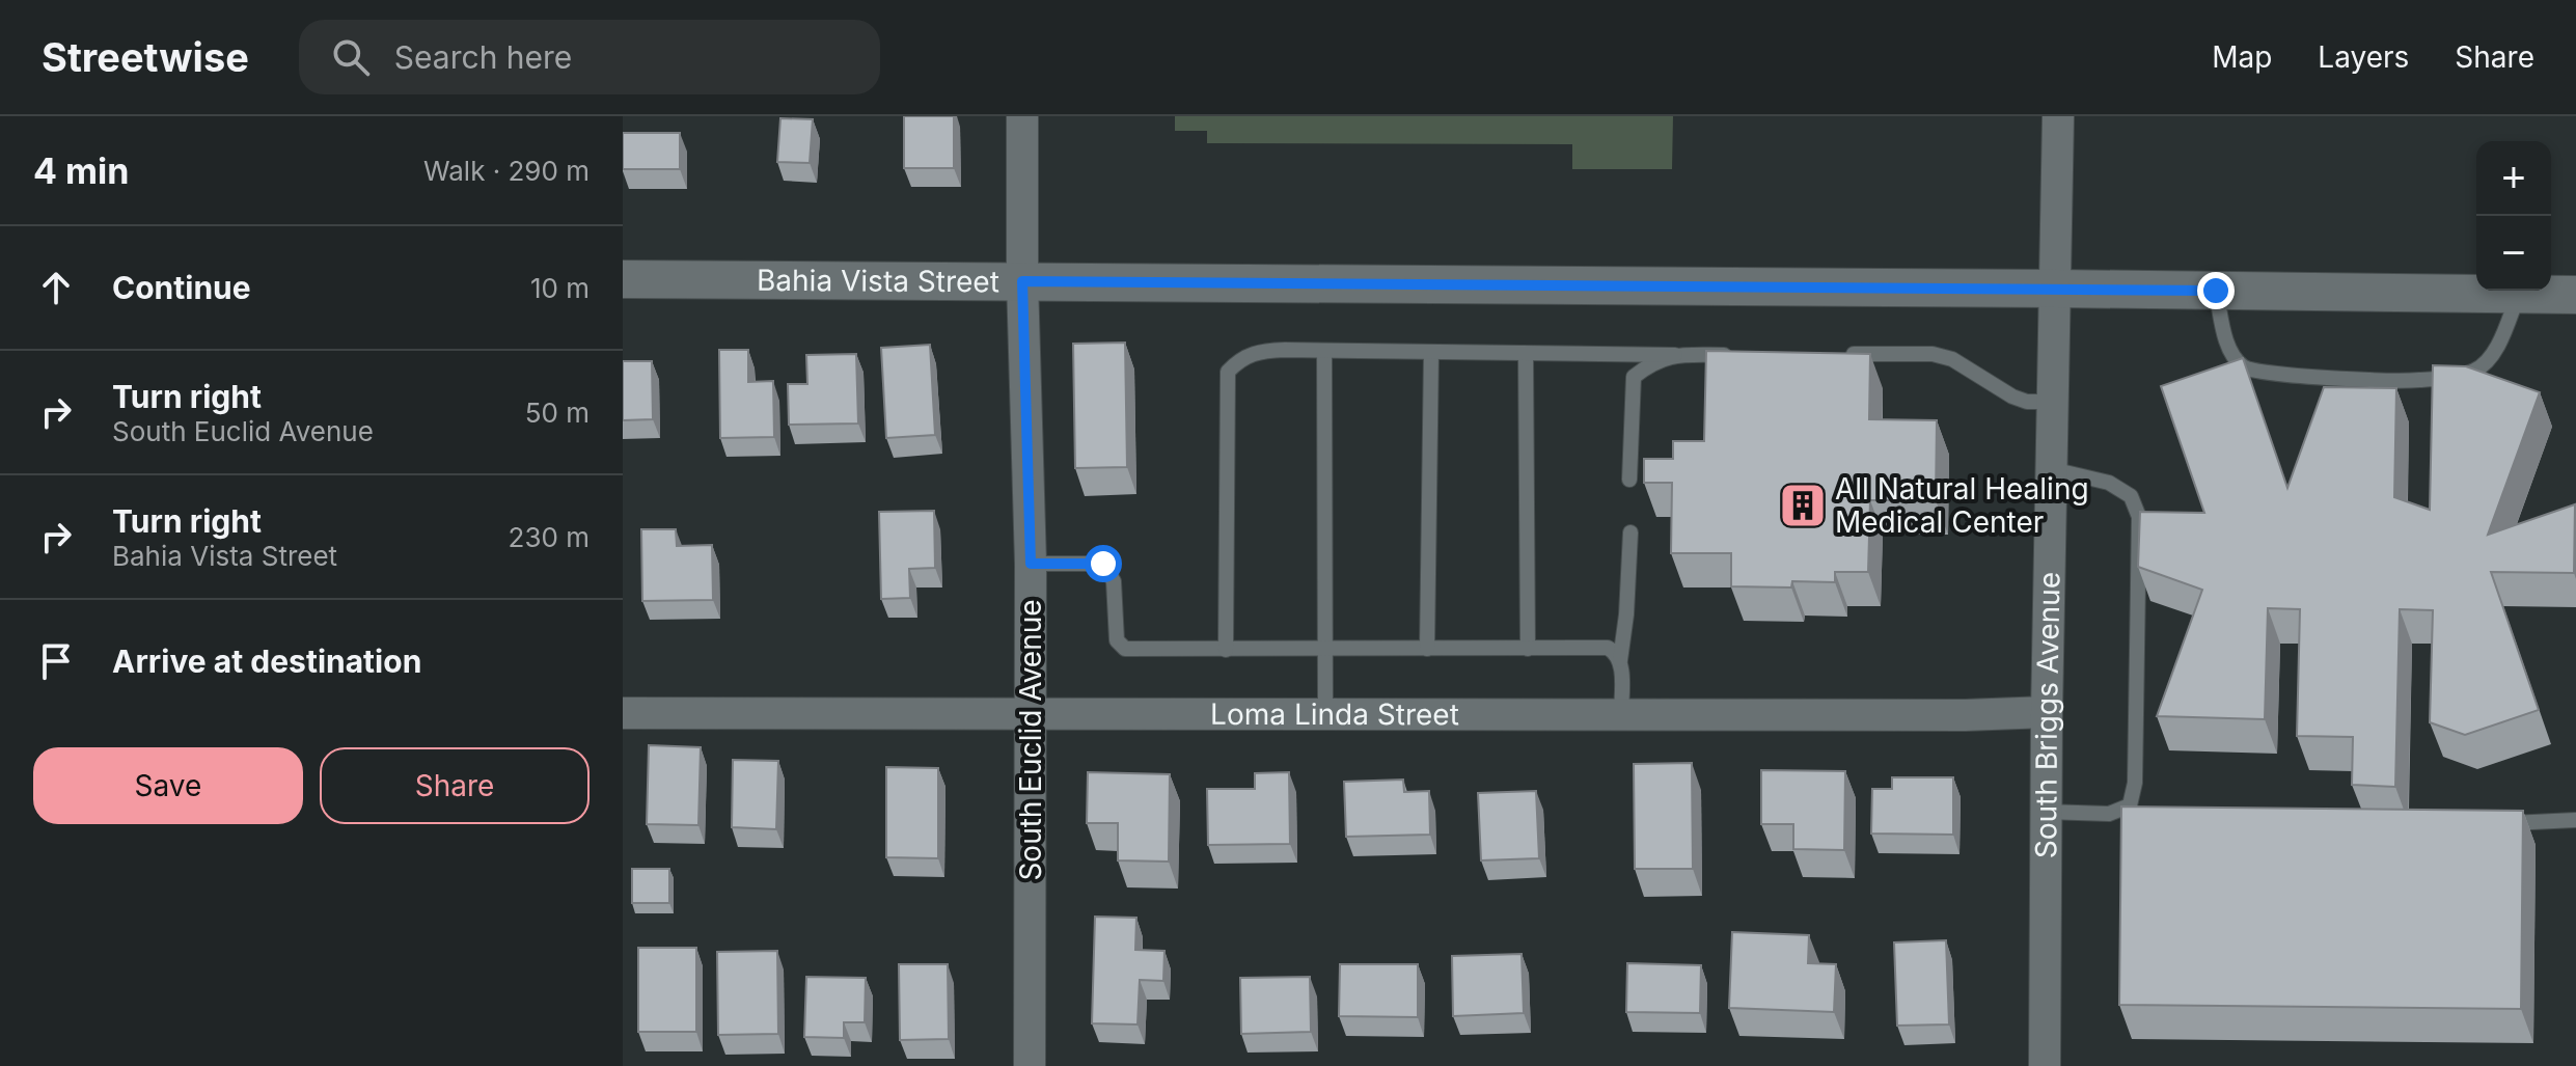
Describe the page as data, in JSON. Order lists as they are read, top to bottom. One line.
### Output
{"streets":{"street":["Bahia Vista Street","Loma Linda Street","South Briggs Avenue","South Euclid Avenue"]},"crossings":[["Bahia Vista Street","South Briggs Avenue"],["Bahia Vista Street","South Euclid Avenue"],["Loma Linda Street","South Briggs Avenue"],["Loma Linda Street","South Euclid Avenue"]],"places":{"building":["All Natural Healing Medical Center"]},"page":{"header":"Streetwise","search":"Search here","nav":["Map","Layers","Share"],"heading":["4 min","Walk · 290 m"],"map_buttons":["+","−"],"list":[["Continue","10 m"],["Turn right","South Euclid Avenue","50 m"],["Turn right","Bahia Vista Street","230 m"],"Arrive at destination"],"buttons":["Save","Share"]}}
